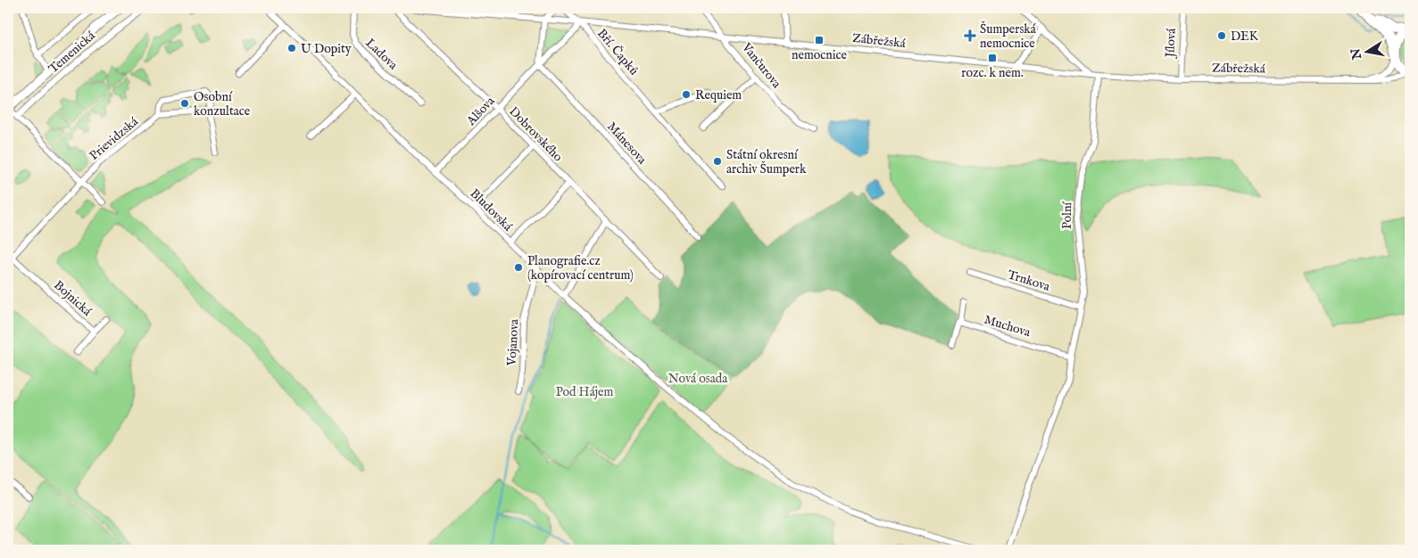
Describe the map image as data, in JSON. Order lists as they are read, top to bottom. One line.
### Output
{"streets":{"main road":["Zábřežská"],"street":["Jílová","Temenická","Bří. Čapků","Ladova","Vančurova","Alšova","Dobrovského","Prievidzská","Mánesova","Bludovská","Polní","Trnkova","Bojnická","Muchova","Vojanova"]},"crossings":[["Zábřežská","Jílová"],["Zábřežská","Bří. Čapků"],["Zábřežská","Vančurova"],["Zábřežská","Alšova"],["Zábřežská","Polní"],["Bří. Čapků","Alšova"],["Alšova","Dobrovského"],["Alšova","Mánesova"],["Alšova","Bludovská"],["Prievidzská","Bojnická"],["Bludovská","Vojanova"],["Polní","Trnkova"],["Polní","Muchova"]],"parks":["Nová osada","Pod Hájem"],"places":{"health":["Šumperská nemocnice"],"other":["DEK","U Dopity","Requiem","Osobní konzultace","Státní okresní archiv Šumperk","Planografie.cz (kopírovací centrum)"],"transit":["nemocnice","rozc. k nem."]},"north":"left"}
